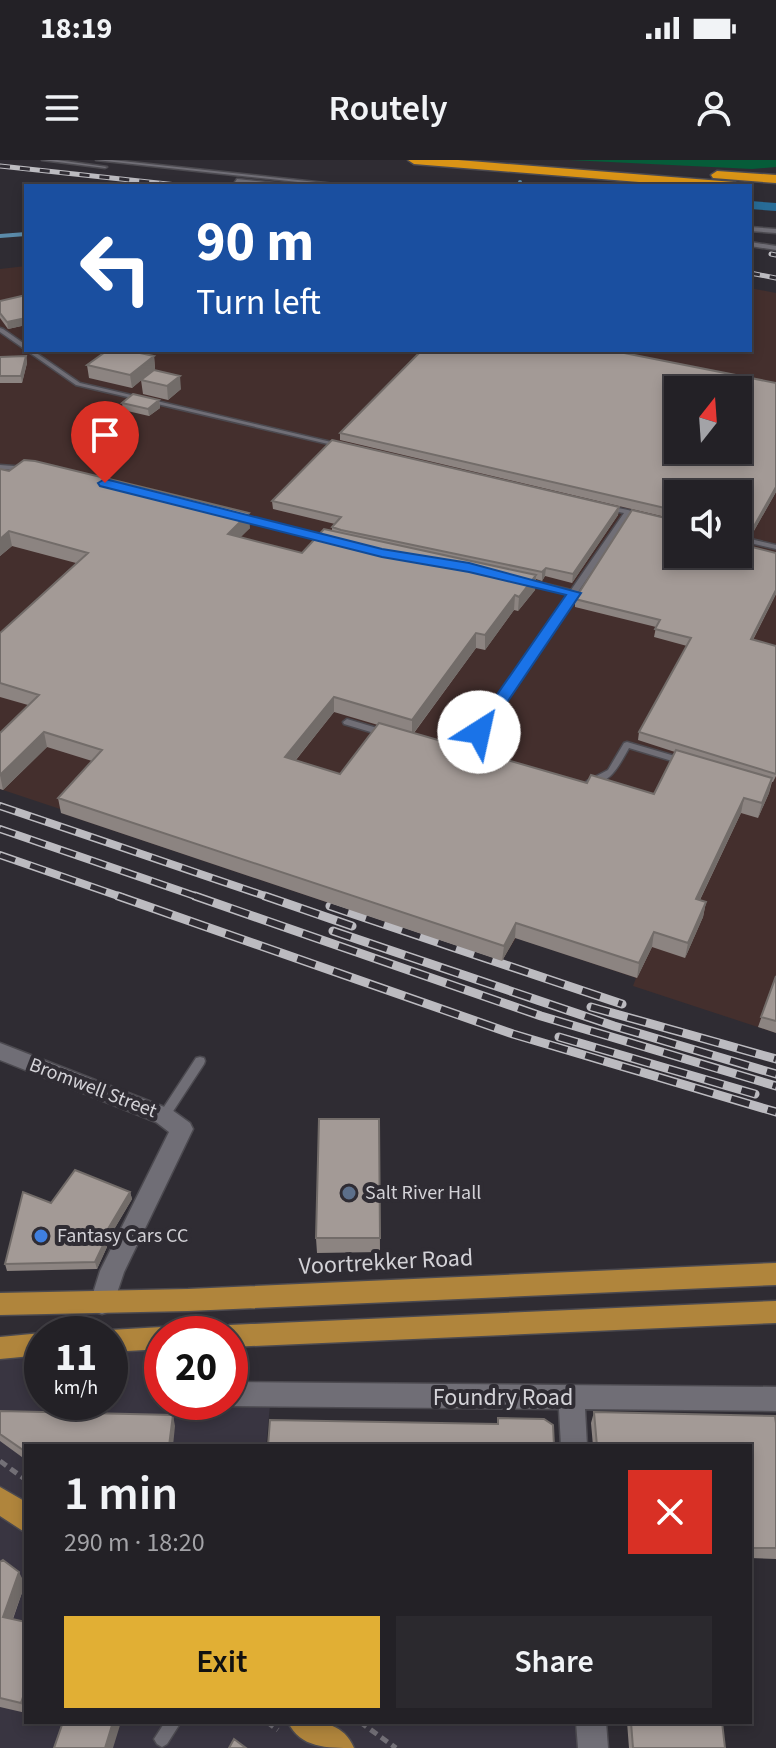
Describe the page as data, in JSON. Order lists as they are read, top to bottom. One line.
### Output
{"streets":{"main road":["Voortrekker Road"],"street":["Bromwell Street","Foundry Road"]},"crossings":[["Bromwell Street","Voortrekker Road"]],"places":["Salt River Hall","Fantasy Cars CC"],"north":"top","page":{"status":"18:19","header":"Routely","turn":["90 m","Turn left"],"speed":"11 km/h","limit":"20","heading":["1 min","290 m · 18:20"],"buttons":["Exit","Share"]}}
